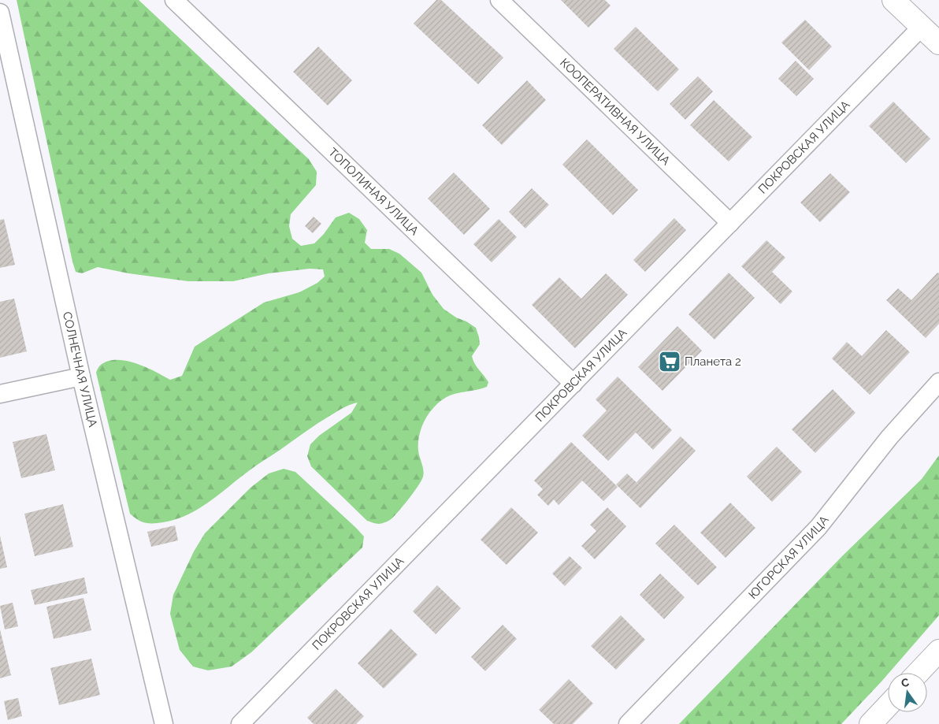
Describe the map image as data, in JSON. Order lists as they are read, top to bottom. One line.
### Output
{"streets":{"street":["КООПЕРАТИВНАЯ УЛИЦА","ПОКРОВСКАЯ УЛИЦА","ТОПОЛИНАЯ УЛИЦА","СОЛНЕЧНАЯ УЛИЦА","ЮГОРСКАЯ УЛИЦА"]},"crossings":[["КООПЕРАТИВНАЯ УЛИЦА","ПОКРОВСКАЯ УЛИЦА"],["ПОКРОВСКАЯ УЛИЦА","ТОПОЛИНАЯ УЛИЦА"]],"places":{"supermarket":["Планета 2"]},"north":"top"}
